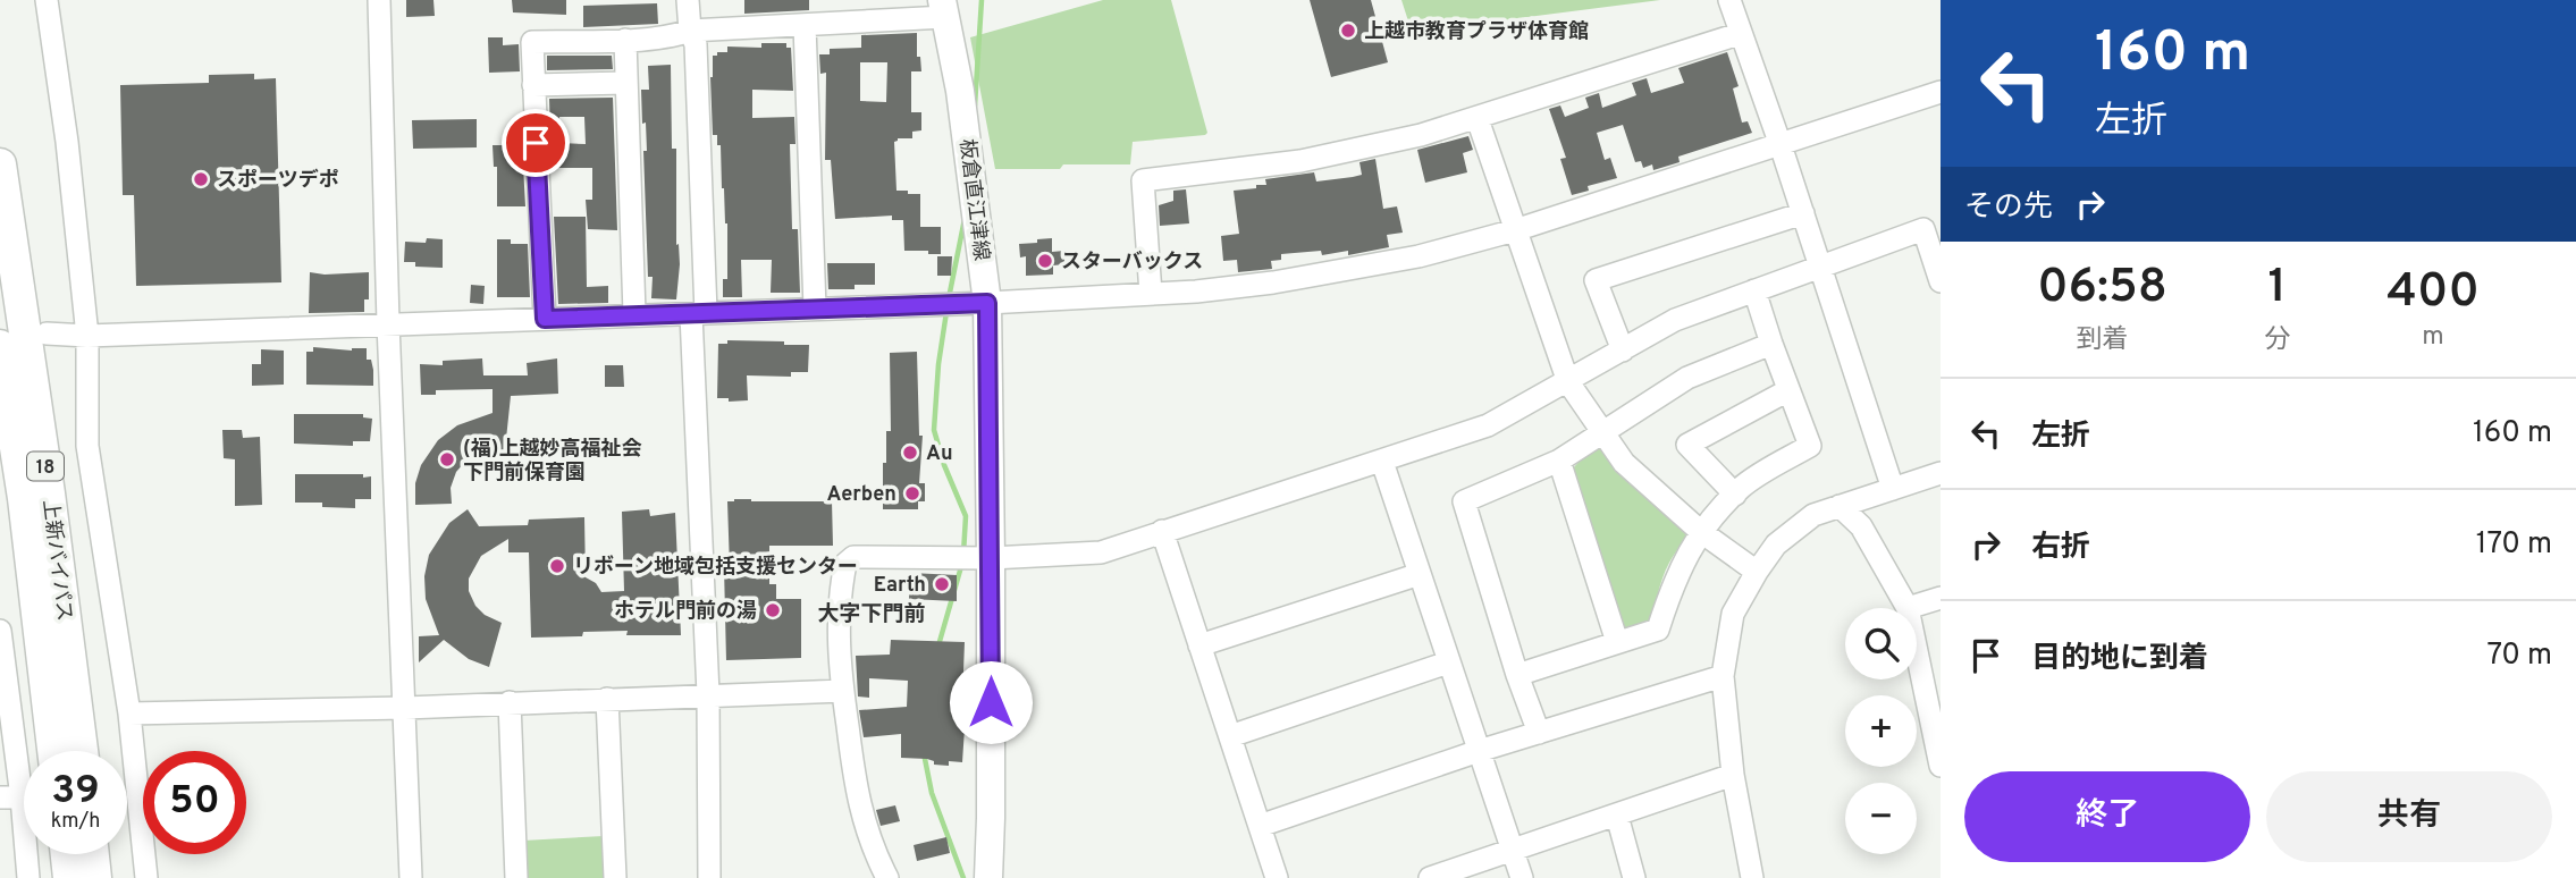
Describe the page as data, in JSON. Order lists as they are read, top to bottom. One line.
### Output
{"streets":{"highway":["18","上新バイパス"],"main road":["板倉直江津線"]},"districts":["大字下門前"],"places":["上越市教育プラザ体育館","スポーツデポ","スターバックス","Au","(福)上越妙高福祉会 下門前保育園","Aerben","リボーン地域包括支援センター","Earth","ホテル門前の湯"],"page":{"turn":["160 m","左折"],"then":"その先","eta":["06:58","到着","1","分","400","m"],"list":[{"name":"左折","value":"160 m"},{"name":"右折","value":"170 m"},{"name":"目的地に到着","value":"70 m"}],"map_buttons":["+","−"],"speed":"39 km/h","limit":"50","buttons":["終了","共有"]}}
